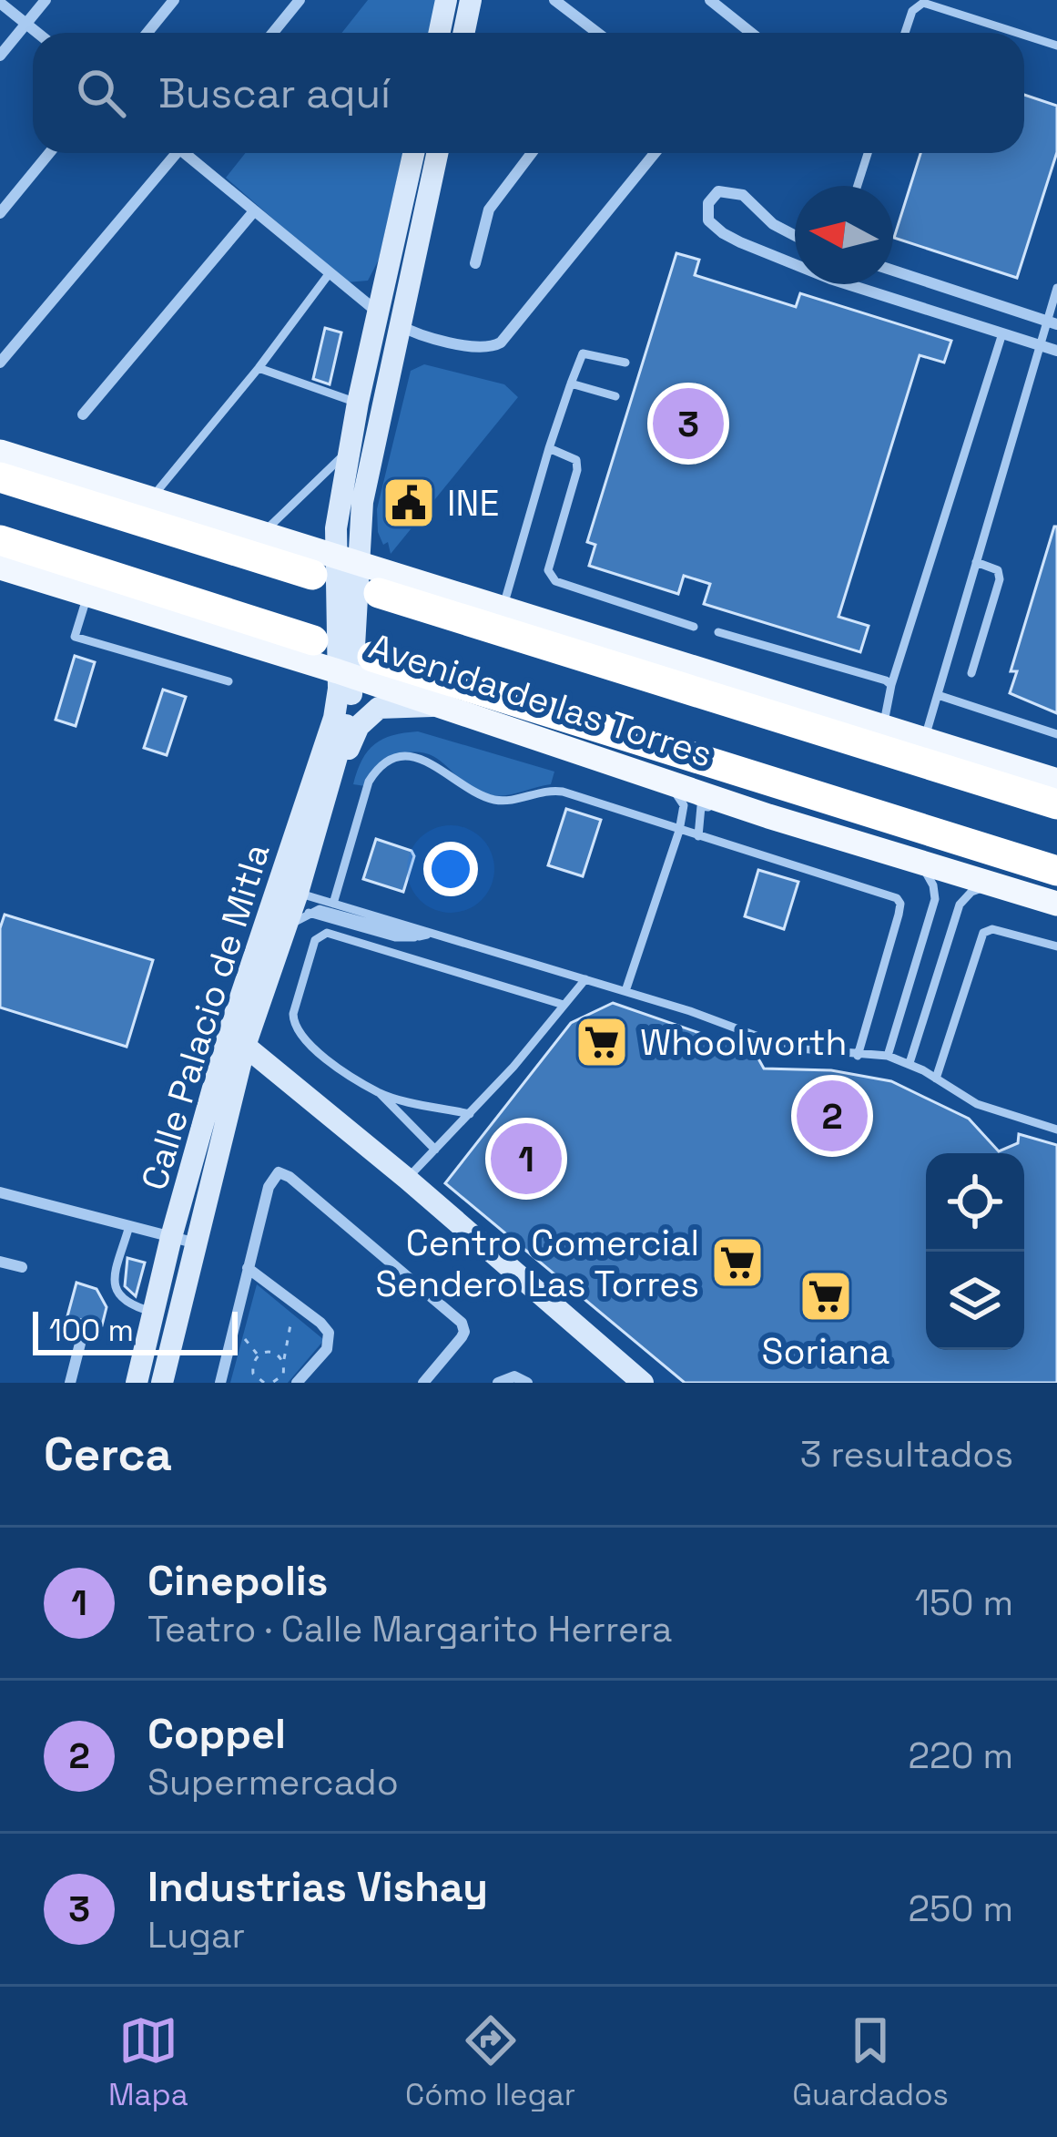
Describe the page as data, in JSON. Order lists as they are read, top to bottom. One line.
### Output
{"streets":{"highway":["Avenida de las Torres"],"main road":["Calle Palacio de Mitla"]},"crossings":[["Avenida de las Torres","Calle Palacio de Mitla"]],"places":{"public building":["INE"],"supermarket":["Whoolworth","Centro Comercial Sendero Las Torres","Soriana"]},"scale_bar":"100 m","north":"left","page":{"search":"Buscar aquí","pins":["3","2","1"],"scale":"100 m","heading":["Cerca","3 resultados"],"list":[{"mark":"1","name":"Cinepolis","note":"Teatro · Calle Margarito Herrera","value":"150 m"},{"mark":"2","name":"Coppel","note":"Supermercado","value":"220 m"},{"mark":"3","name":"Industrias Vishay","note":"Lugar","value":"250 m"}],"nav":["Mapa","Cómo llegar","Guardados"]}}
